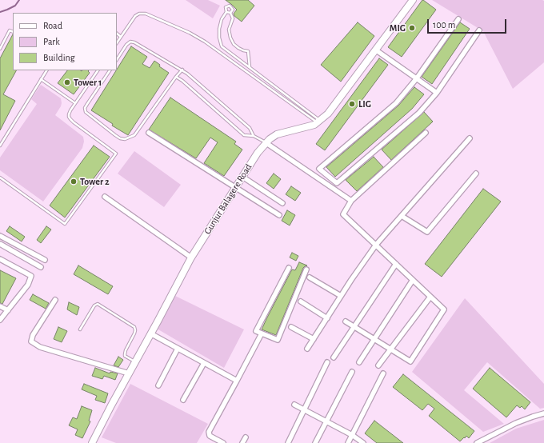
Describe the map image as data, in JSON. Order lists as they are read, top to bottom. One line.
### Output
{"streets":{"street":["Gunjur Balagere Road"]},"places":["MIG","Tower 1","LIG","Tower 2"],"legend":["Road","Park","Building"],"scale_bar":"100 m"}
